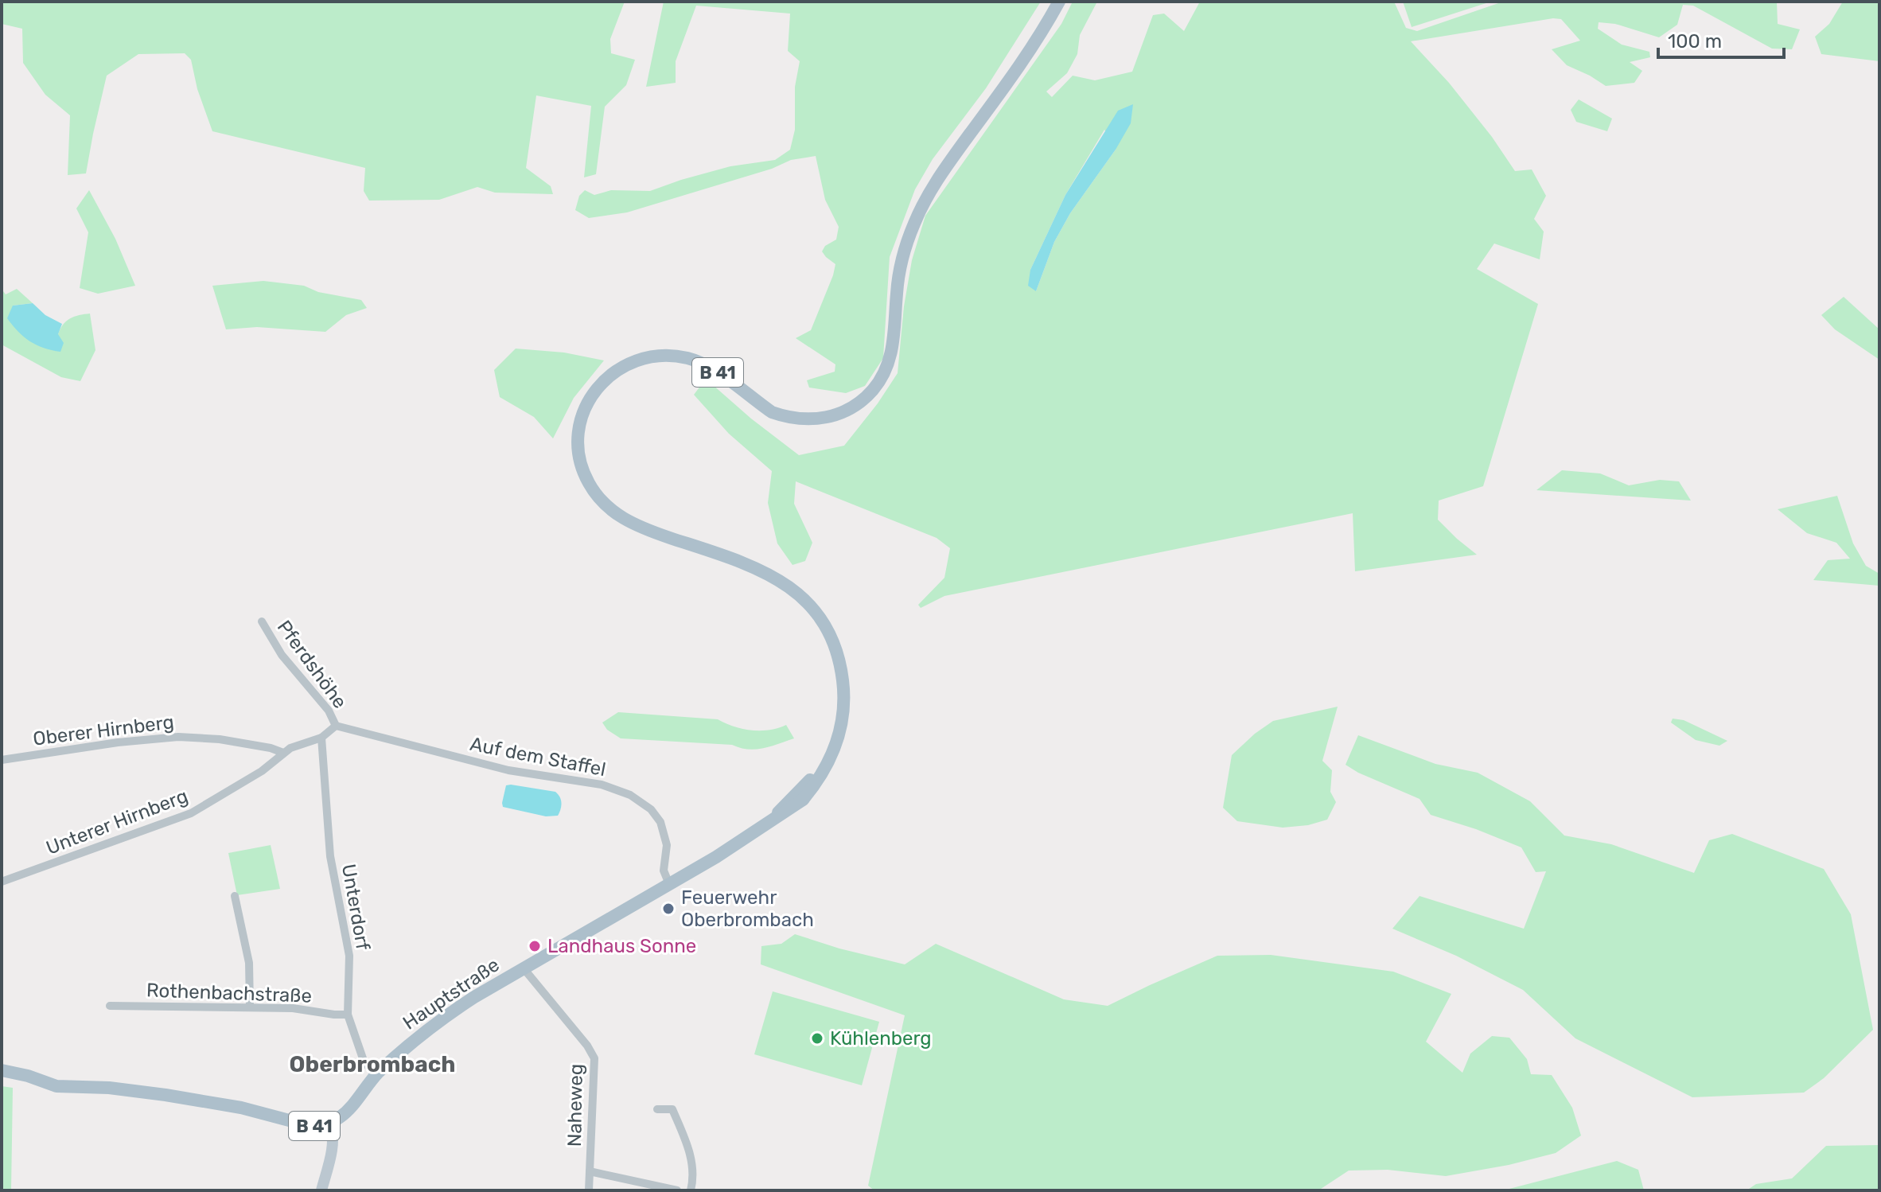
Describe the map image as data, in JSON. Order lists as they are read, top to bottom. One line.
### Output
{"streets":{"main road":["B 41","Hauptstraße"],"street":["Pferdshöhe","Oberer Hirnberg","Auf dem Staffel","Unterer Hirnberg","Unterdorf","Rothenbachstraße","Naheweg"]},"crossings":[["B 41","Hauptstraße"],["Pferdshöhe","Auf dem Staffel"],["Pferdshöhe","Unterer Hirnberg"],["Oberer Hirnberg","Unterer Hirnberg"],["Auf dem Staffel","Unterer Hirnberg"],["Auf dem Staffel","Hauptstraße"],["Unterer Hirnberg","Unterdorf"],["Unterdorf","Rothenbachstraße"],["Unterdorf","Hauptstraße"],["Hauptstraße","Naheweg"]],"districts":["Oberbrombach"],"places":["Feuerwehr Oberbrombach","Landhaus Sonne","Kühlenberg"],"scale_bar":"100 m"}
